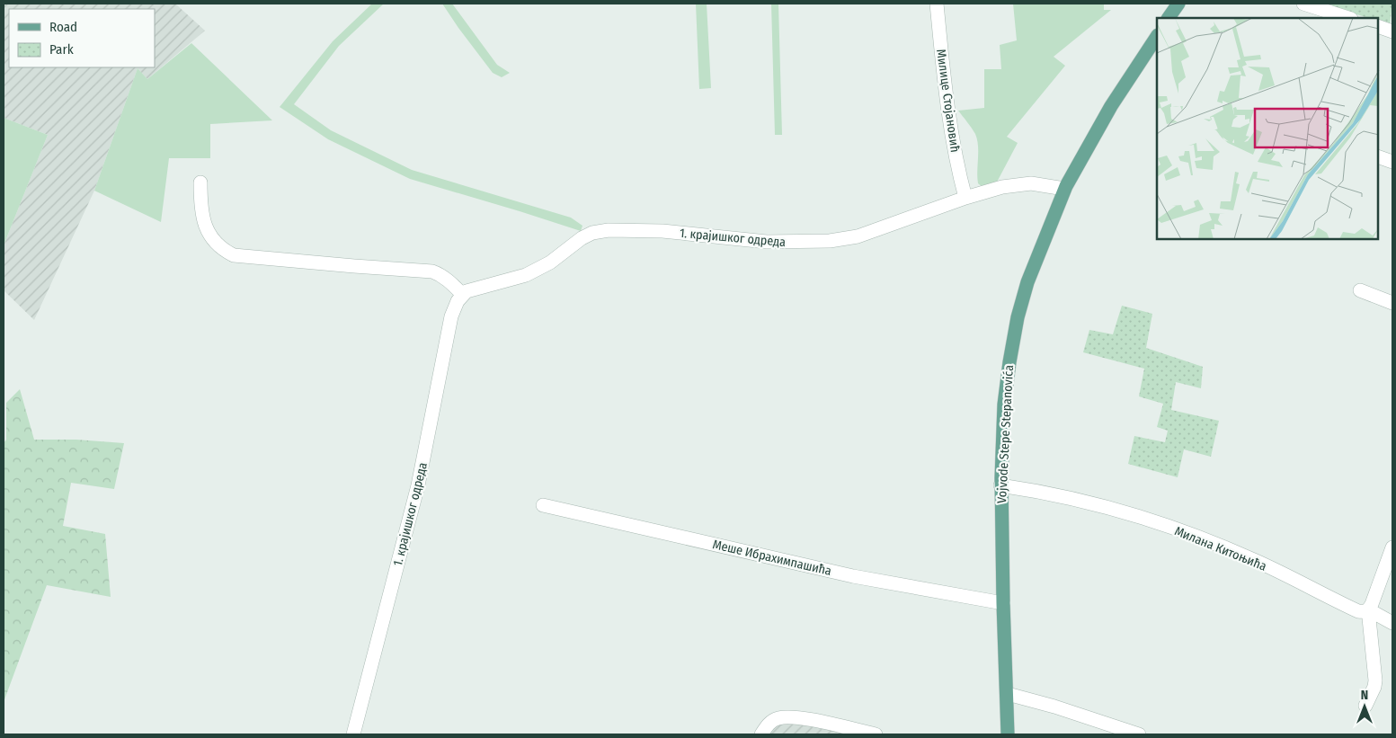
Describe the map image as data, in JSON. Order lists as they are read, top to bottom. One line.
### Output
{"streets":{"main road":["Vojvode Stepe Stepanovića"],"street":["Милице Стојановић","1. крајишког одреда","Милана Китоњића","Меше Ибрахимпашића"]},"crossings":[["Милице Стојановић","1. крајишког одреда"],["1. крајишког одреда","Vojvode Stepe Stepanovića"],["Vojvode Stepe Stepanovića","Милана Китоњића"],["Vojvode Stepe Stepanovića","Меше Ибрахимпашића"]],"legend":["Road","Park"],"north":"top"}
